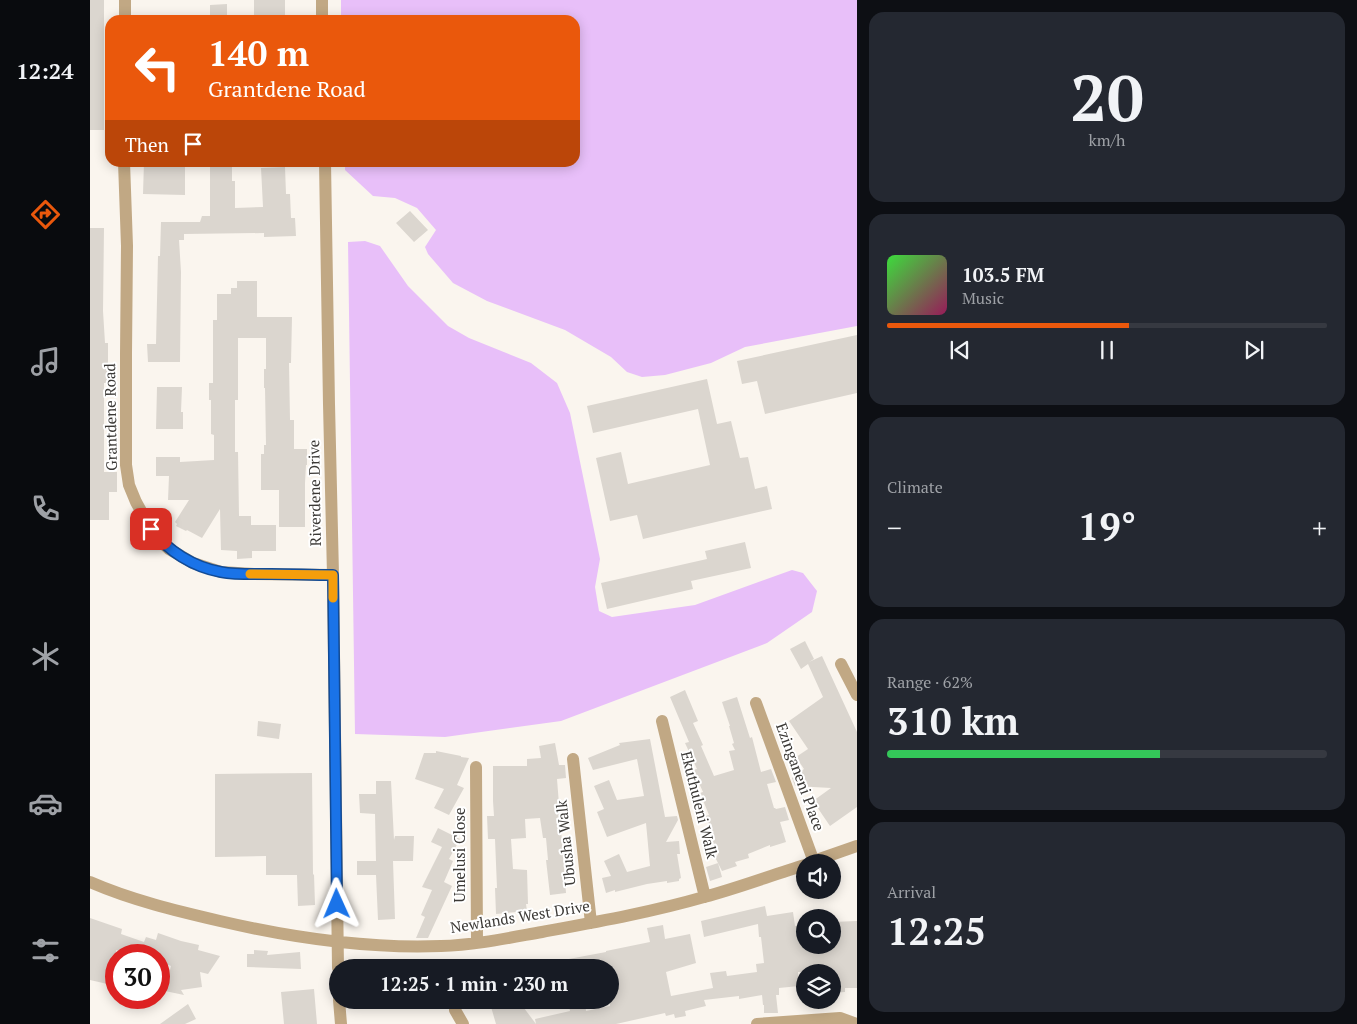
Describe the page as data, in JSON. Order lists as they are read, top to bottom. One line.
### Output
{"streets":{"street":["Grantdene Road","Riverdene Drive","Ezinganeni Place","Ekuthuleni Walk","Ubusha Walk","Umelusi Close","Newlands West Drive"]},"crossings":[["Grantdene Road","Riverdene Drive"],["Riverdene Drive","Newlands West Drive"],["Ekuthuleni Walk","Newlands West Drive"],["Ubusha Walk","Newlands West Drive"],["Umelusi Close","Newlands West Drive"]],"page":{"tabs":"12:24","tile":[["20","km/h"],"Climate",["Range · 62%","310 km"],["Arrival","12:25"]],"turn":["140 m","Grantdene Road"],"then":"Then","song":["103.5 FM","Music"],"heat":["−","19°","+"],"limit":"30","trip":"12:25 · 1 min · 230 m"}}
